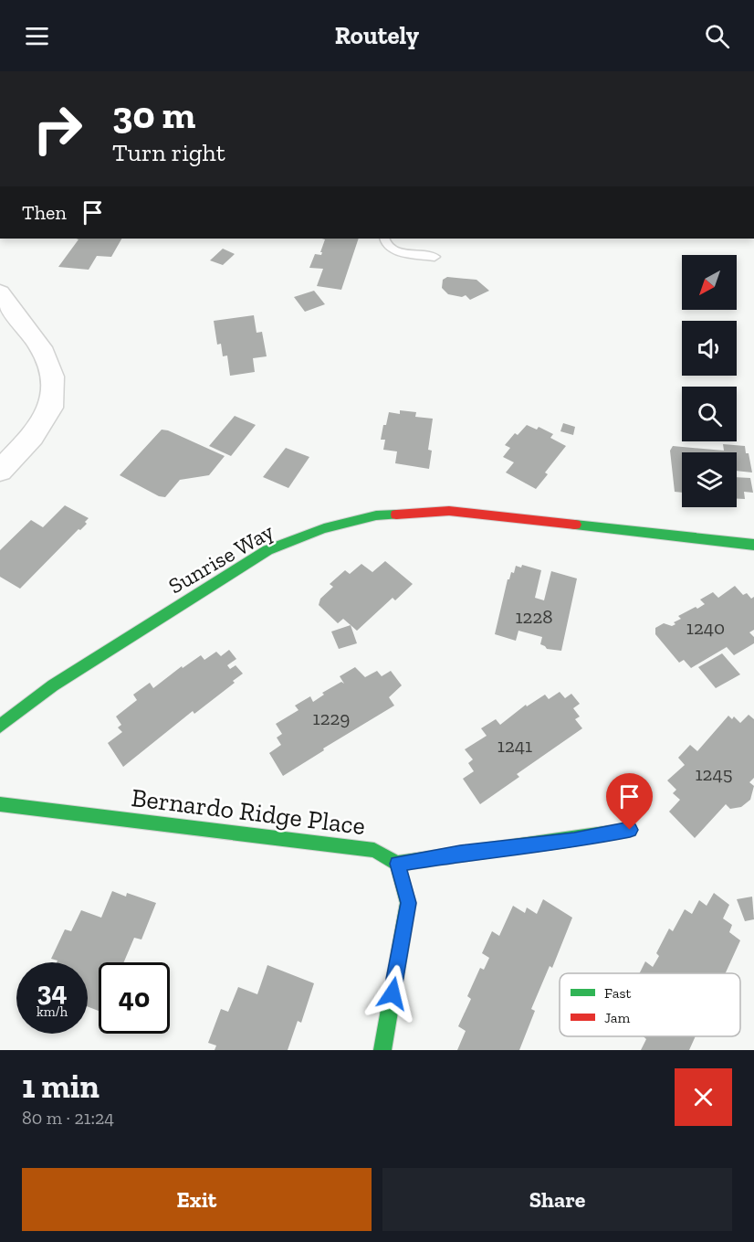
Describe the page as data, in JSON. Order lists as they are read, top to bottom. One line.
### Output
{"streets":{"street":["Sunrise Way","Bernardo Ridge Place"]},"house_numbers":["1228","1240","1229","1241","1245"],"legend":["Fast","Jam"],"north":"bottom left","page":{"header":"Routely","turn":["30 m","Turn right"],"then":"Then","speed":"34 km/h","limit":"40","heading":["1 min","80 m · 21:24"],"buttons":["Exit","Share"]}}
